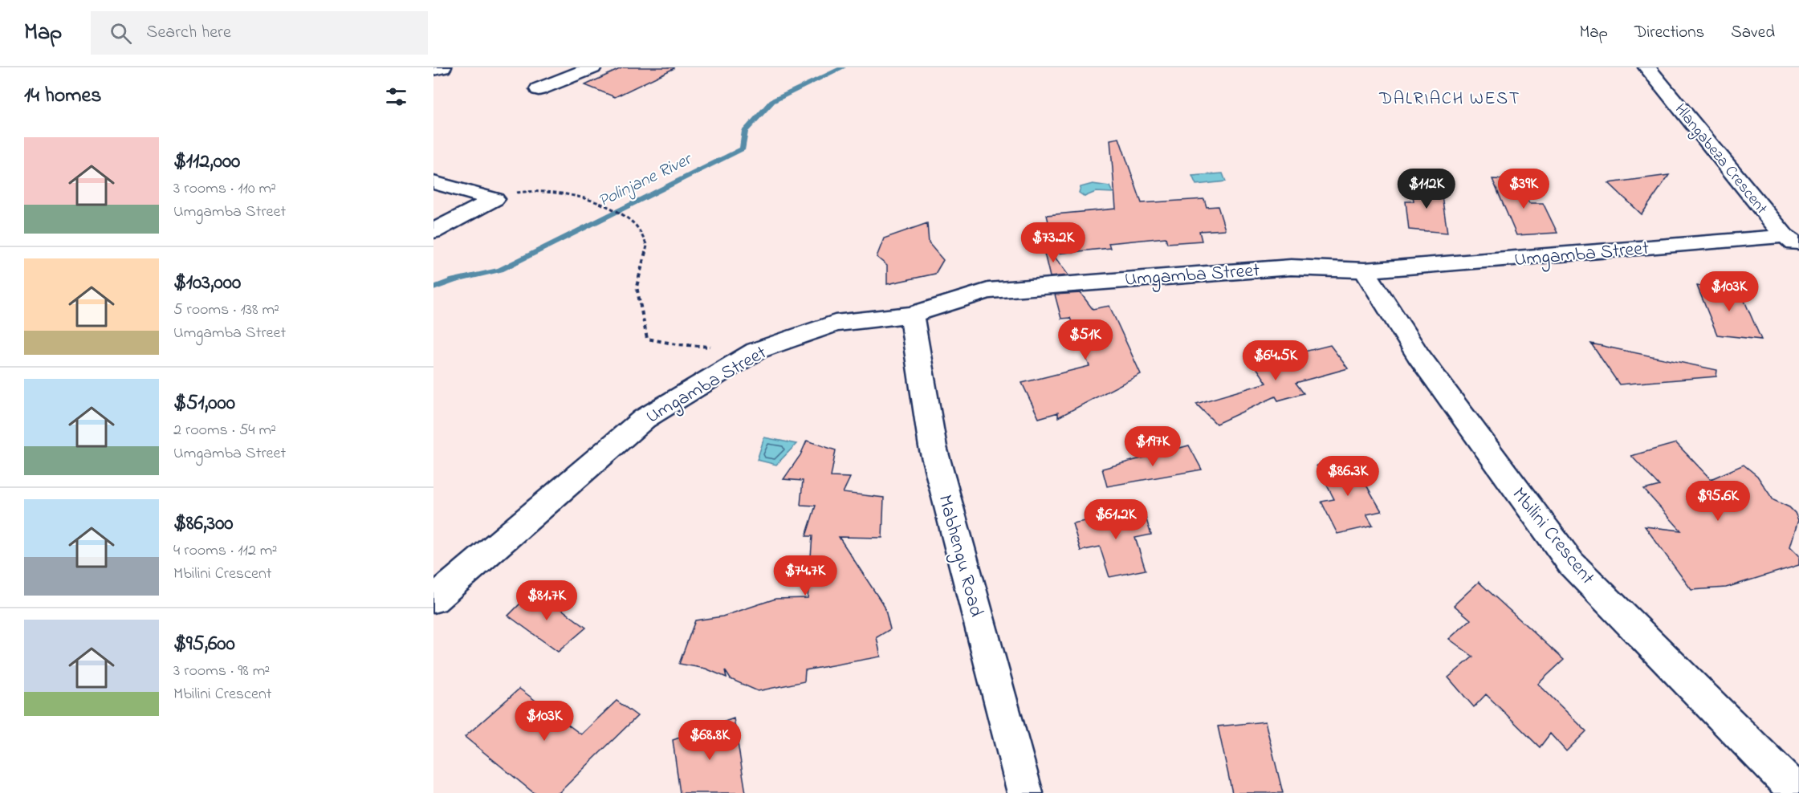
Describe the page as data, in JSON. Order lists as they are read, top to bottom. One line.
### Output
{"streets":{"street":["Hlangabeza Crescent","Umgamba Street","Mbilini Crescent","Mabhengu Road"]},"crossings":[["Hlangabeza Crescent","Umgamba Street"],["Umgamba Street","Mbilini Crescent"],["Umgamba Street","Mabhengu Road"]],"districts":["DALRIACH WEST"],"water":["Polinjane River"],"page":{"header":"Map","search":"Search here","nav":["Map","Directions","Saved"],"heading":"14 homes","list":[{"name":"$112,000","note":"3 rooms · 110 m² · Umgamba Street"},{"name":"$103,000","note":"5 rooms · 138 m² · Umgamba Street"},{"name":"$51,000","note":"2 rooms · 54 m² · Umgamba Street"},{"name":"$86,300","note":"4 rooms · 112 m² · Mbilini Crescent"},{"name":"$95,600","note":"3 rooms · 98 m² · Mbilini Crescent"}],"price":["$112K","$39K","$73.2K","$103K","$51K","$64.5K","$197K","$86.3K","$95.6K","$61.2K","$74.7K","$81.7K","$103K","$68.8K"]}}
